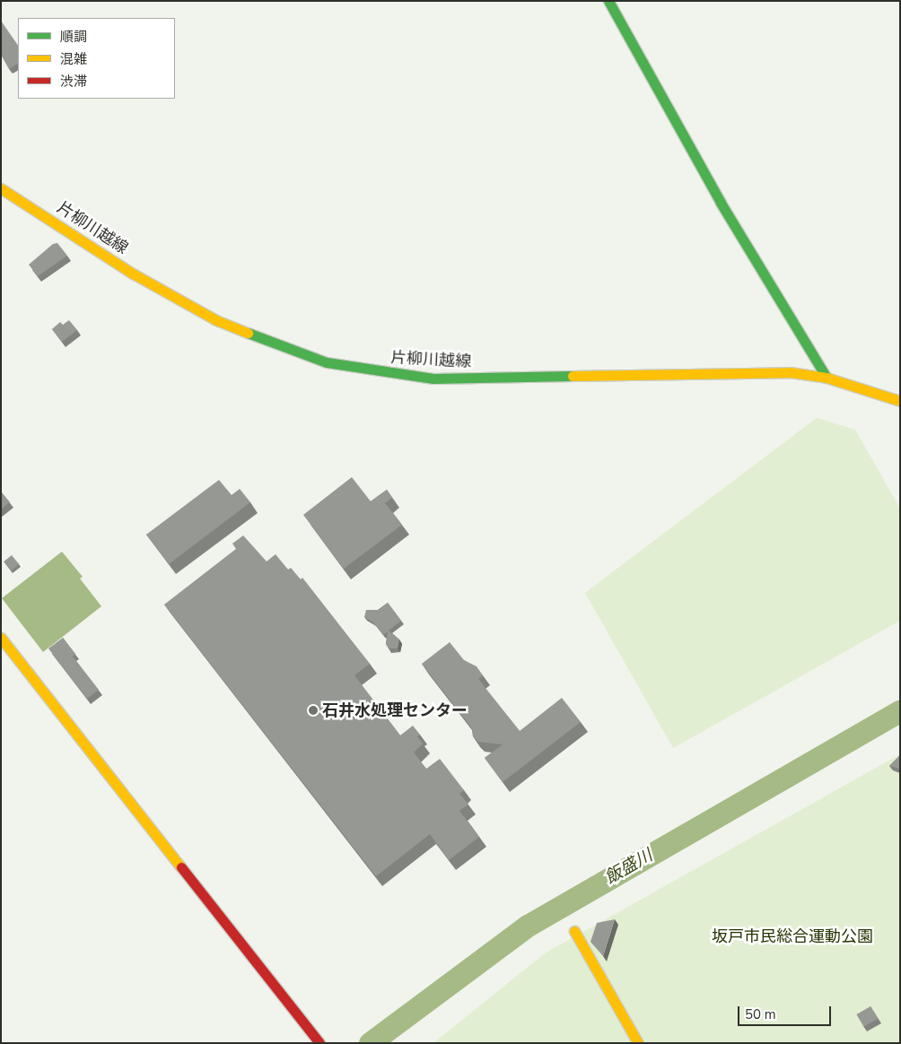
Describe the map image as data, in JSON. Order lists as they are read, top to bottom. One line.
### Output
{"streets":{"street":["片柳川越線"]},"water":["飯盛川"],"parks":["坂戸市民総合運動公園"],"places":["石井水処理センター"],"legend":["順調","混雑","渋滞"],"scale_bar":"50 m"}
